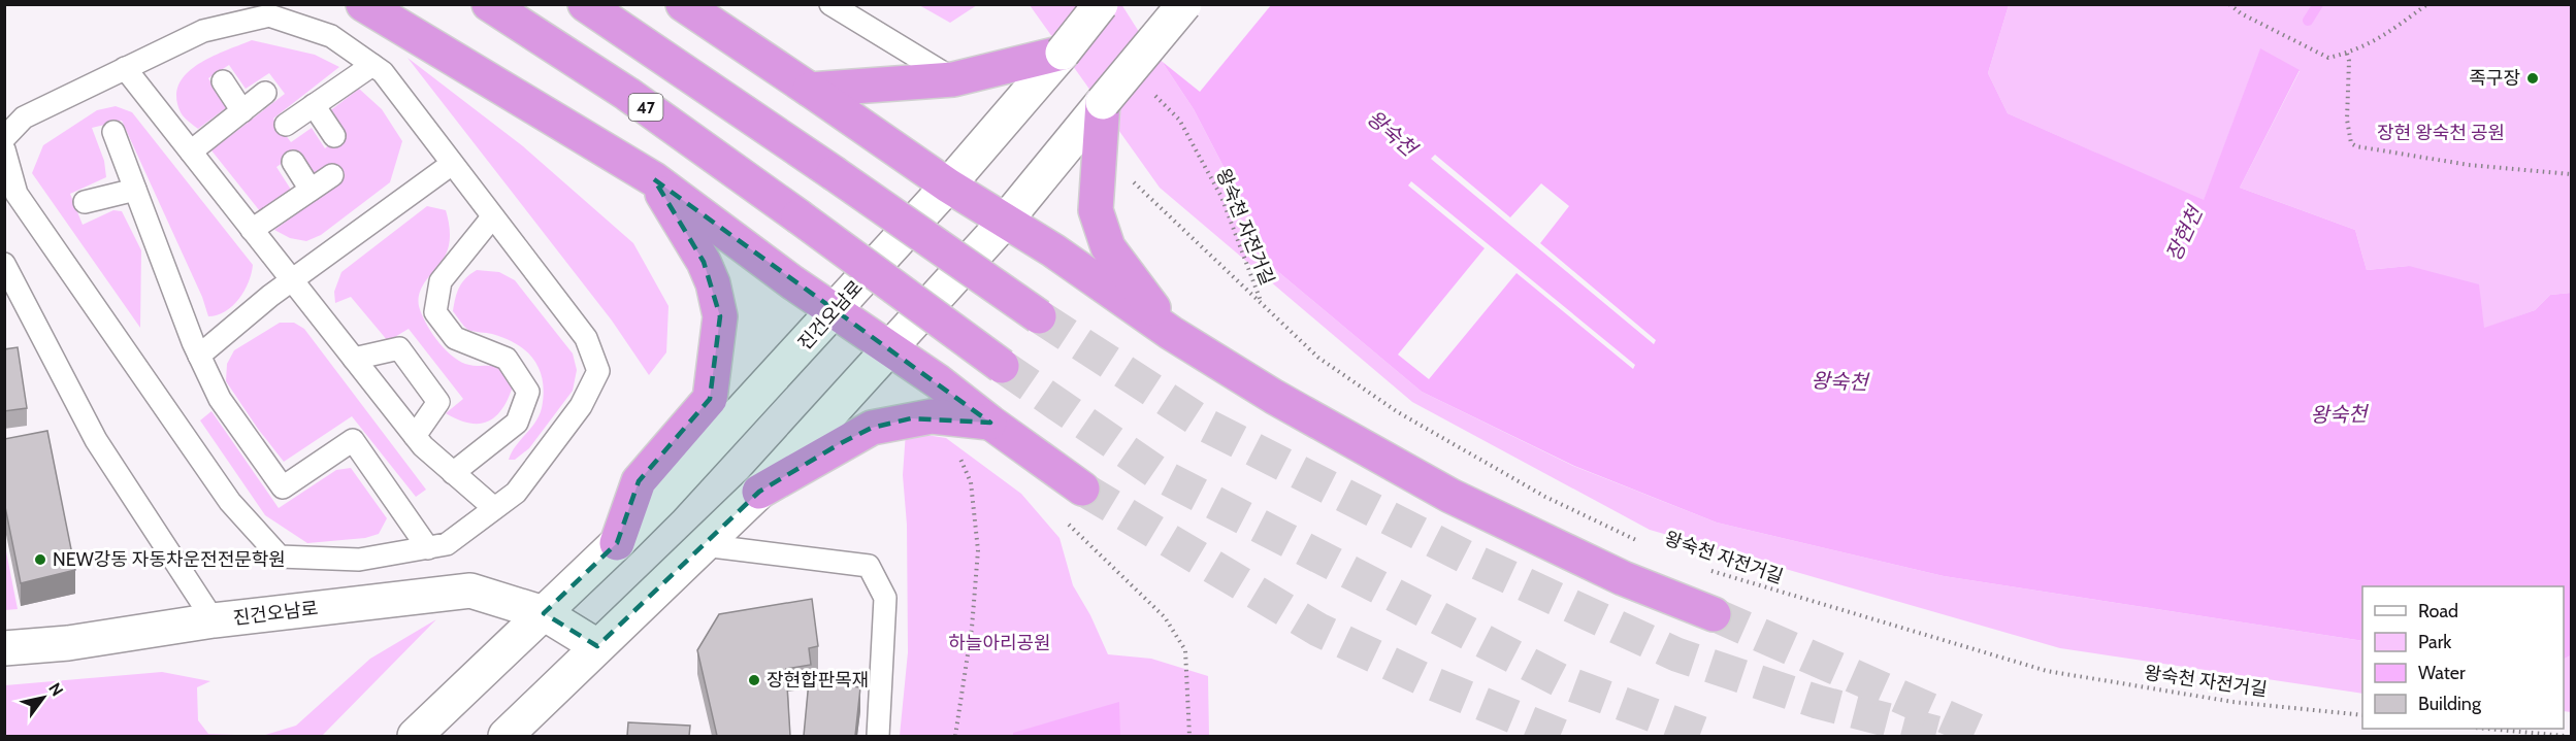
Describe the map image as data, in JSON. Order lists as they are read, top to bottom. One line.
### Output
{"streets":{"highway":["47"],"main road":["진건오남로"],"path":["왕숙천 자전거길"]},"water":["왕숙천","장현천"],"parks":["장현 왕숙천 공원","하늘아리공원"],"places":["족구장","NEW강동 자동차운전전문학원","장현합판목재"],"legend":["Road","Park","Water","Building"],"north":"top right"}
